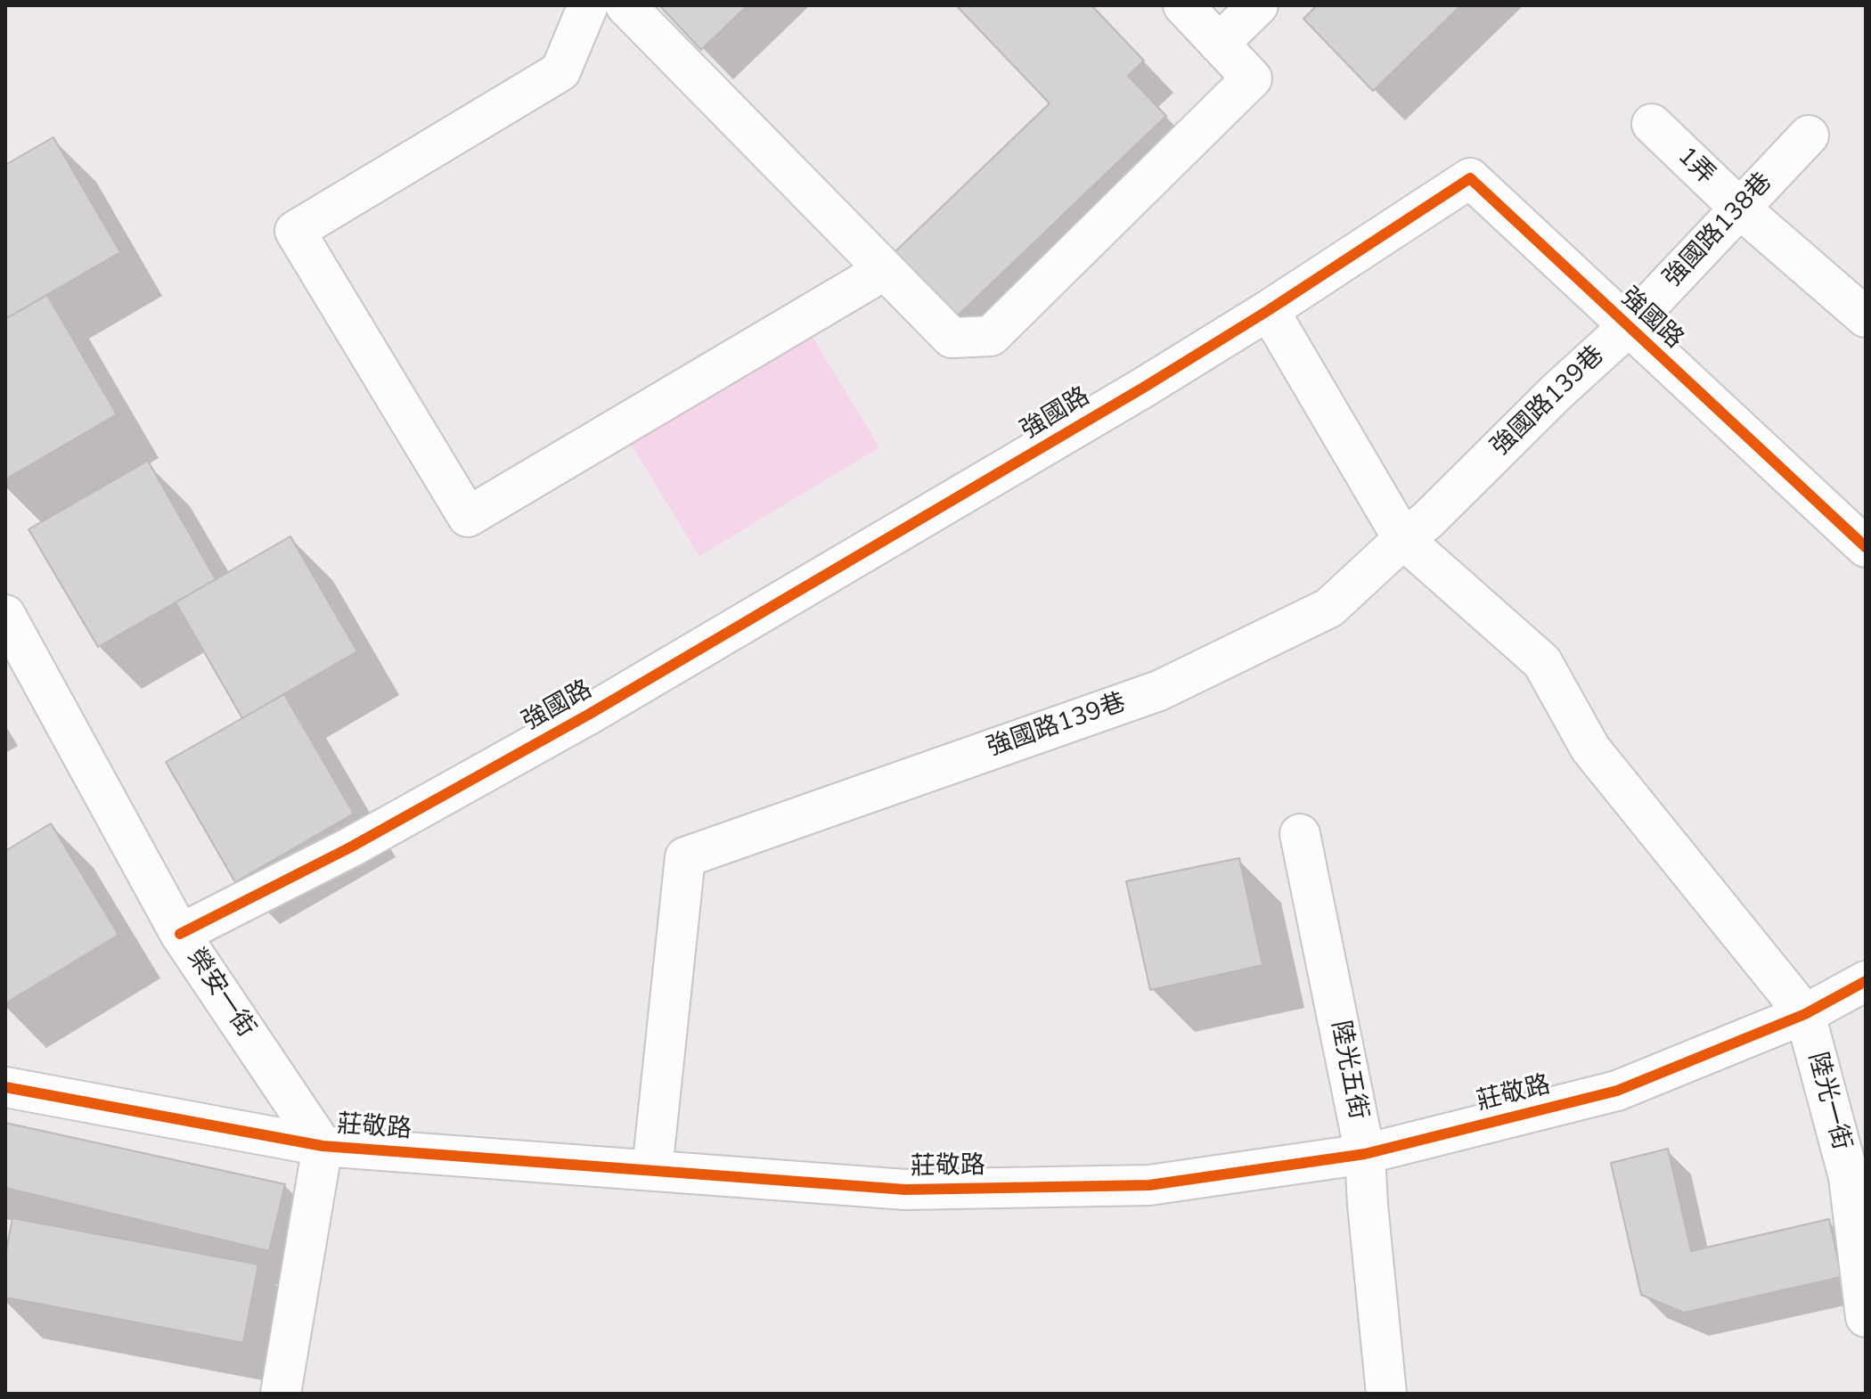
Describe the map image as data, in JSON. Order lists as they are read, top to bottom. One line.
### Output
{"streets":{"street":["1弄","強國路138巷","強國路","強國路139巷","榮安一街","陸光五街","莊敬路","陸光一街"]},"crossings":[["1弄","強國路138巷"],["強國路138巷","強國路"],["強國路138巷","強國路139巷"],["強國路","強國路139巷"],["強國路","榮安一街"],["強國路139巷","莊敬路"],["榮安一街","莊敬路"],["陸光五街","莊敬路"],["莊敬路","陸光一街"]]}
